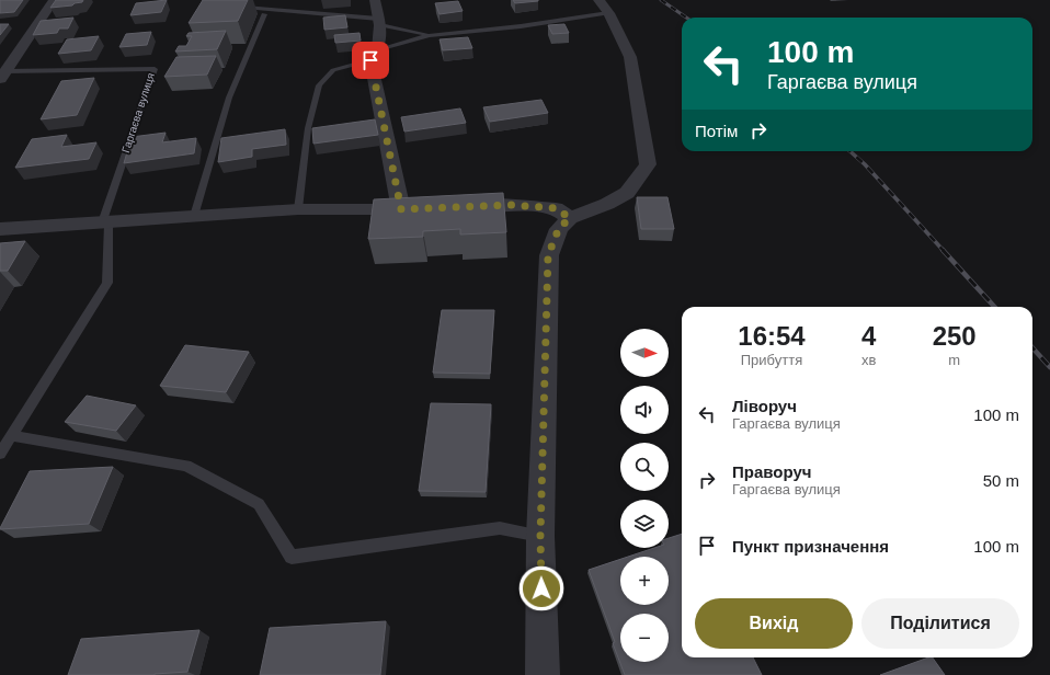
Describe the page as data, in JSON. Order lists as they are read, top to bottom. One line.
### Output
{"streets":{"lane":["Гаргаєва вулиця"]},"north":"right","page":{"turn":["100 m","Гаргаєва вулиця"],"then":"Потім","eta":["16:54","Прибуття","4","хв","250","m"],"map_buttons":["+","−"],"list":[{"name":"Ліворуч","note":"Гаргаєва вулиця","value":"100 m"},{"name":"Праворуч","note":"Гаргаєва вулиця","value":"50 m"},{"name":"Пункт призначення","value":"100 m"}],"buttons":["Вихід","Поділитися"]}}
